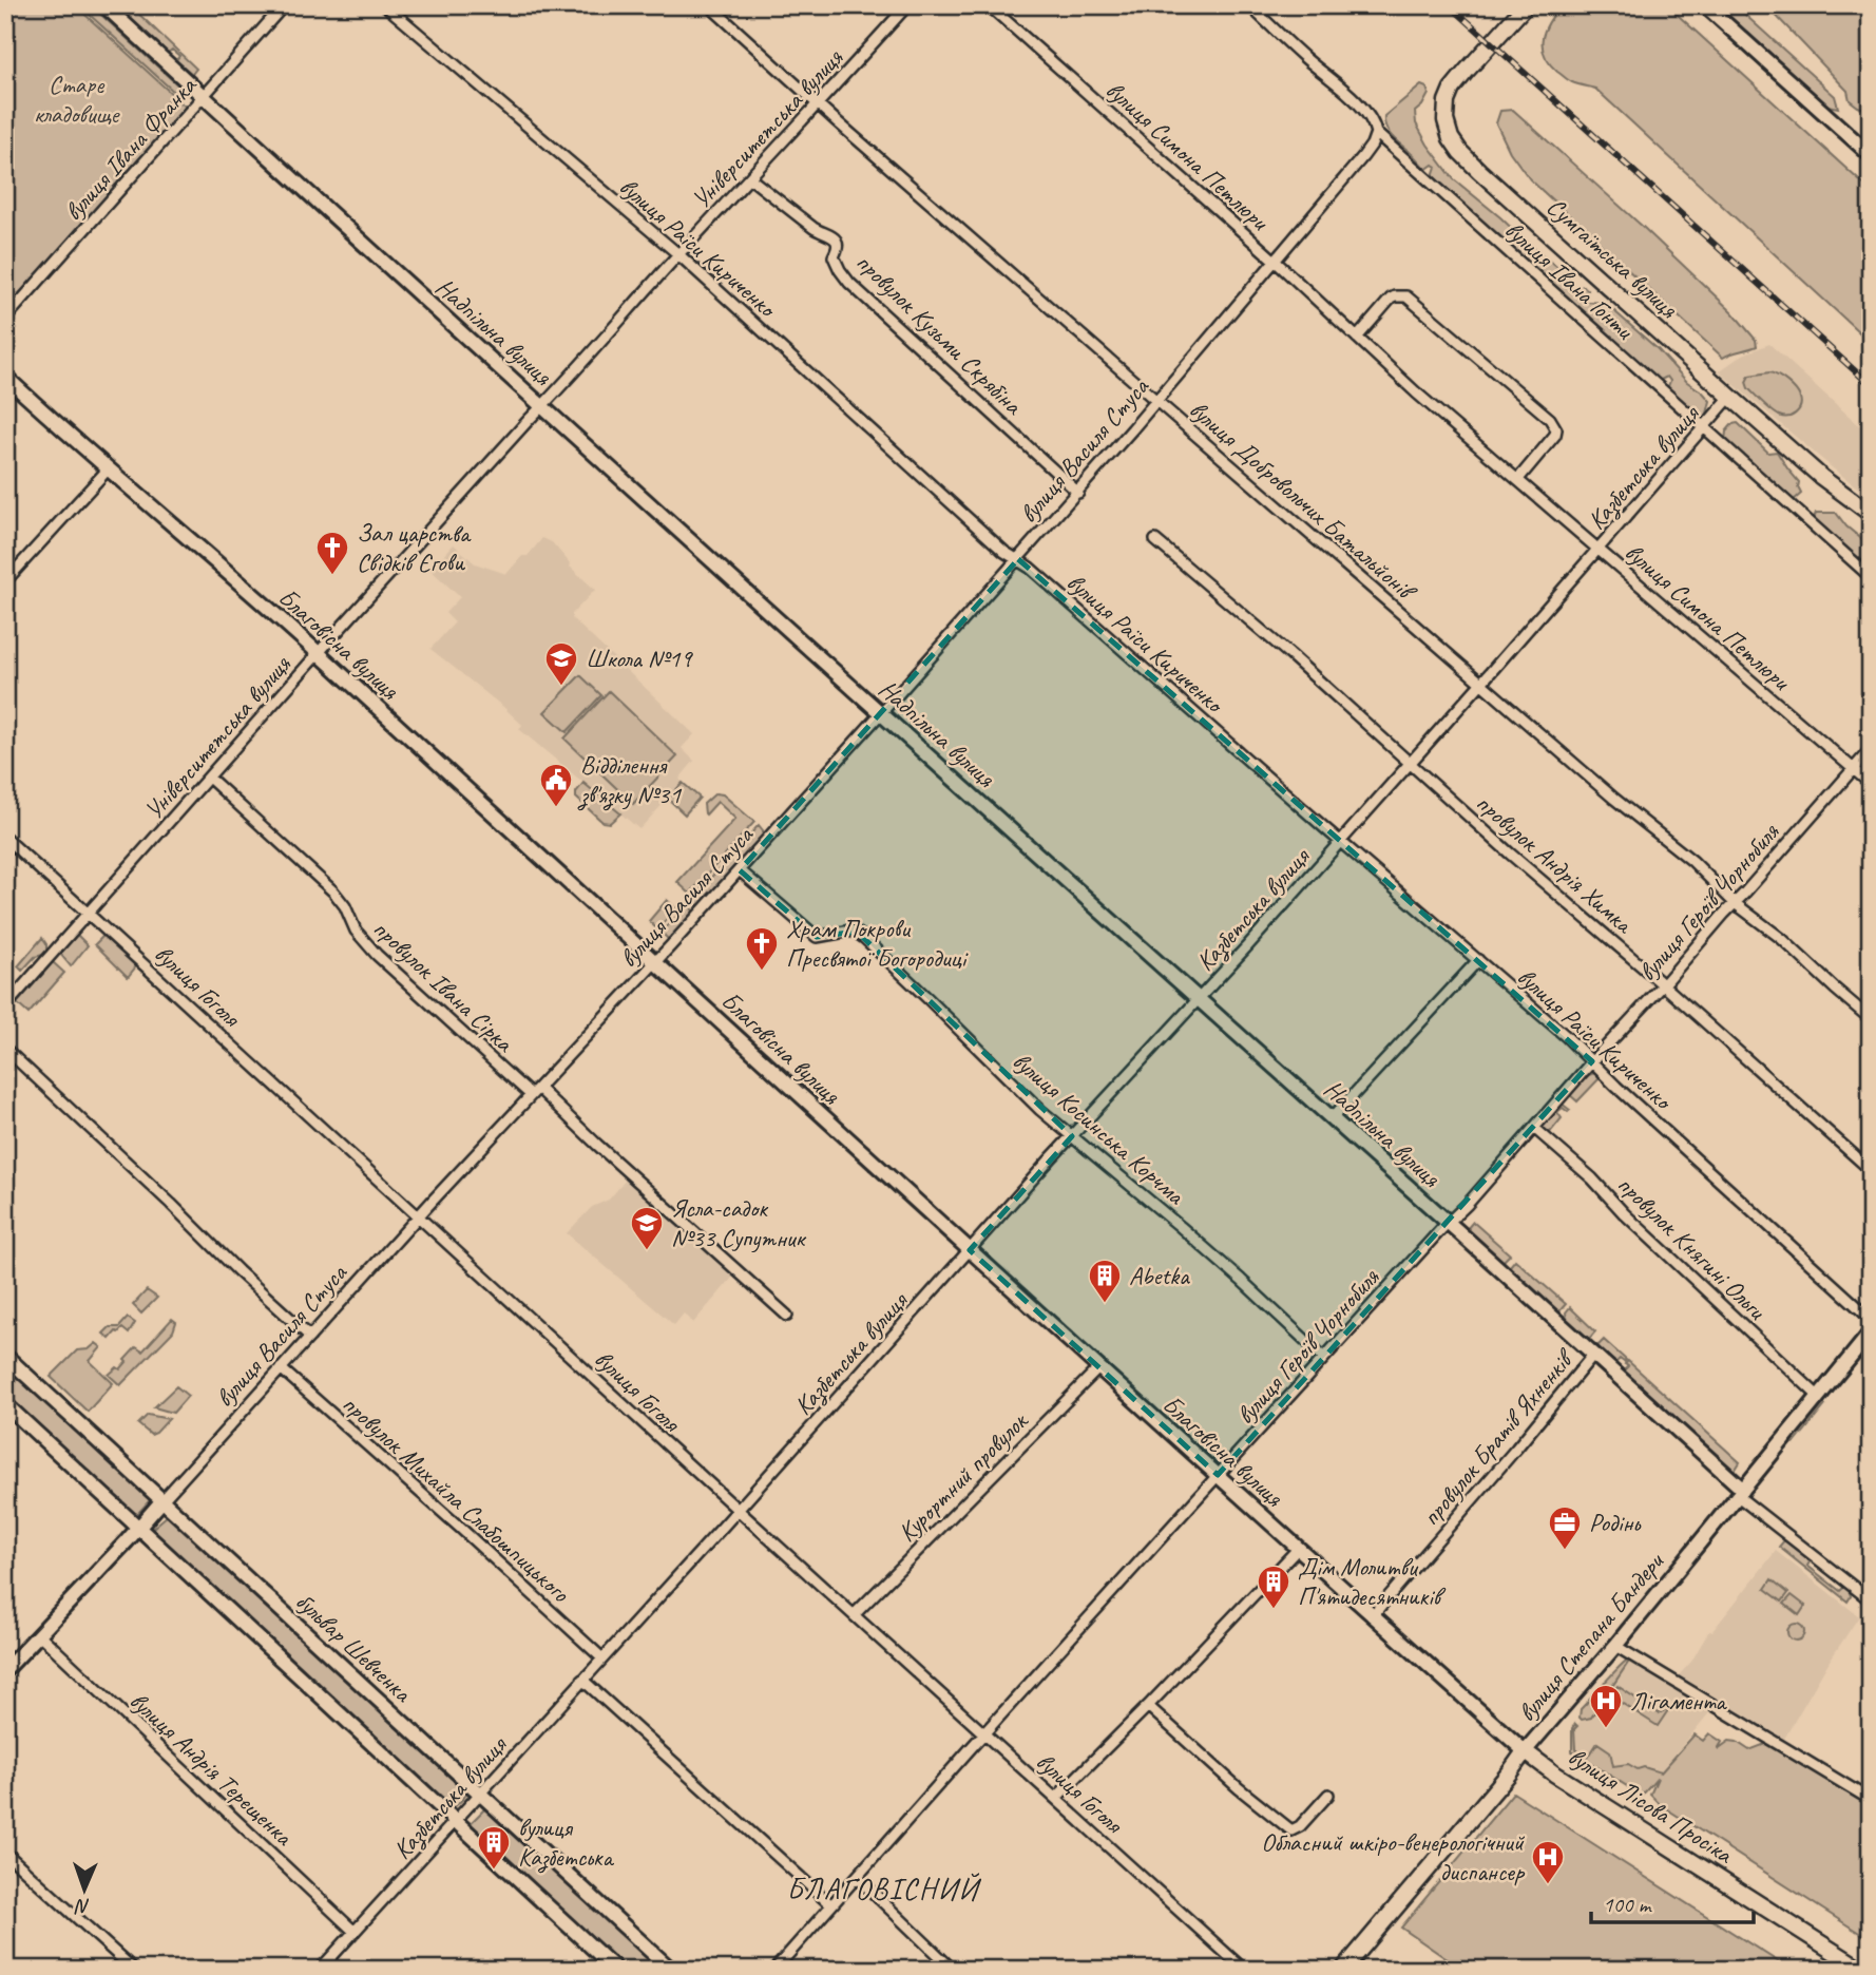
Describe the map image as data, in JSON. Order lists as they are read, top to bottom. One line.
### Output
{"streets":{"main road":["Сумгаїтська вулиця","Надпільна вулиця","вулиця Василя Стуса","Благовісна вулиця","вулиця Степана Бандери","бульвар Шевченка","вулиця Лісова Просіка"],"street":["Університетська вулиця","вулиця Івана Франка","вулиця Симона Петлюри","вулиця Раїси Кириченко","вулиця Івана Гонти","провулок Кузьми Скрябіна","Казбетська вулиця","вулиця Добровольчих Батальйонів","провулок Андрія Химка","вулиця Героїв Чорнобиля","вулиця Гоголя","провулок Івана Сірка","вулиця Косинська Корчма","провулок Княгині Ольги","провулок Братів Яхненків","Курортний провулок","провулок Михайла Слабошпицького","вулиця Андрія Терещенка"]},"crossings":[["Університетська вулиця","вулиця Раїси Кириченко"],["Університетська вулиця","Надпільна вулиця"],["Університетська вулиця","провулок Кузьми Скрябіна"],["Університетська вулиця","вулиця Добровольчих Батальйонів"],["Університетська вулиця","Благовісна вулиця"],["Університетська вулиця","вулиця Гоголя"],["Університетська вулиця","провулок Івана Сірка"],["вулиця Івана Франка","Надпільна вулиця"],["вулиця Симона Петлюри","вулиця Василя Стуса"],["вулиця Симона Петлюри","Казбетська вулиця"],["вулиця Симона Петлюри","вулиця Героїв Чорнобиля"],["вулиця Раїси Кириченко","вулиця Василя Стуса"],["вулиця Раїси Кириченко","Казбетська вулиця"],["вулиця Раїси Кириченко","вулиця Героїв Чорнобиля"],["Сумгаїтська вулиця","Казбетська вулиця"],["вулиця Івана Гонти","вулиця Василя Стуса"],["вулиця Івана Гонти","Казбетська вулиця"],["Надпільна вулиця","вулиця Василя Стуса"],["Надпільна вулиця","Казбетська вулиця"],["Надпільна вулиця","вулиця Героїв Чорнобиля"],["Надпільна вулиця","провулок Братів Яхненків"],["Надпільна вулиця","вулиця Степана Бандери"],["провулок Кузьми Скрябіна","вулиця Василя Стуса"],["вулиця Василя Стуса","вулиця Добровольчих Батальйонів"],["вулиця Василя Стуса","Благовісна вулиця"],["вулиця Василя Стуса","вулиця Гоголя"],["вулиця Василя Стуса","провулок Івана Сірка"],["вулиця Василя Стуса","вулиця Косинська Корчма"],["вулиця Василя Стуса","провулок Михайла Слабошпицького"],["вулиця Василя Стуса","бульвар Шевченка"],["вулиця Василя Стуса","вулиця Андрія Терещенка"],["Казбетська вулиця","вулиця Добровольчих Батальйонів"],["Казбетська вулиця","Благовісна вулиця"],["Казбетська вулиця","провулок Андрія Химка"],["Казбетська вулиця","вулиця Гоголя"],["Казбетська вулиця","вулиця Косинська Корчма"],["Казбетська вулиця","провулок Михайла Слабошпицького"],["Казбетська вулиця","бульвар Шевченка"],["Казбетська вулиця","вулиця Андрія Терещенка"],["вулиця Добровольчих Батальйонів","вулиця Героїв Чорнобиля"],["Благовісна вулиця","вулиця Героїв Чорнобиля"],["Благовісна вулиця","провулок Братів Яхненків"],["Благовісна вулиця","Курортний провулок"],["Благовісна вулиця","вулиця Степана Бандери"],["Благовісна вулиця","вулиця Лісова Просіка"],["провулок Андрія Химка","вулиця Героїв Чорнобиля"],["вулиця Героїв Чорнобиля","вулиця Гоголя"],["вулиця Героїв Чорнобиля","вулиця Косинська Корчма"],["вулиця Героїв Чорнобиля","провулок Княгині Ольги"],["вулиця Гоголя","Курортний провулок"],["провулок Княгині Ольги","вулиця Степана Бандери"],["вулиця Степана Бандери","вулиця Лісова Просіка"]],"districts":["БЛАГОВІСНИЙ"],"parks":["Старе кладовище"],"places":{"church":["Зал царства Свідків Єгови","Храм Покрови Пресвятої Богородиці"],"school or university":["Школа №19","Ясла-садок №33 Супутник"],"public building":["Відділення зв'язку №31"],"building":["Abetka","Дім Молитви П'ятидесятників","вулиця Казбетська"],"office":["Родінь"],"hospital":["Лігамента","Обласний шкіро-венерологічний диспансер"]},"scale_bar":"100 m","north":"bottom"}
